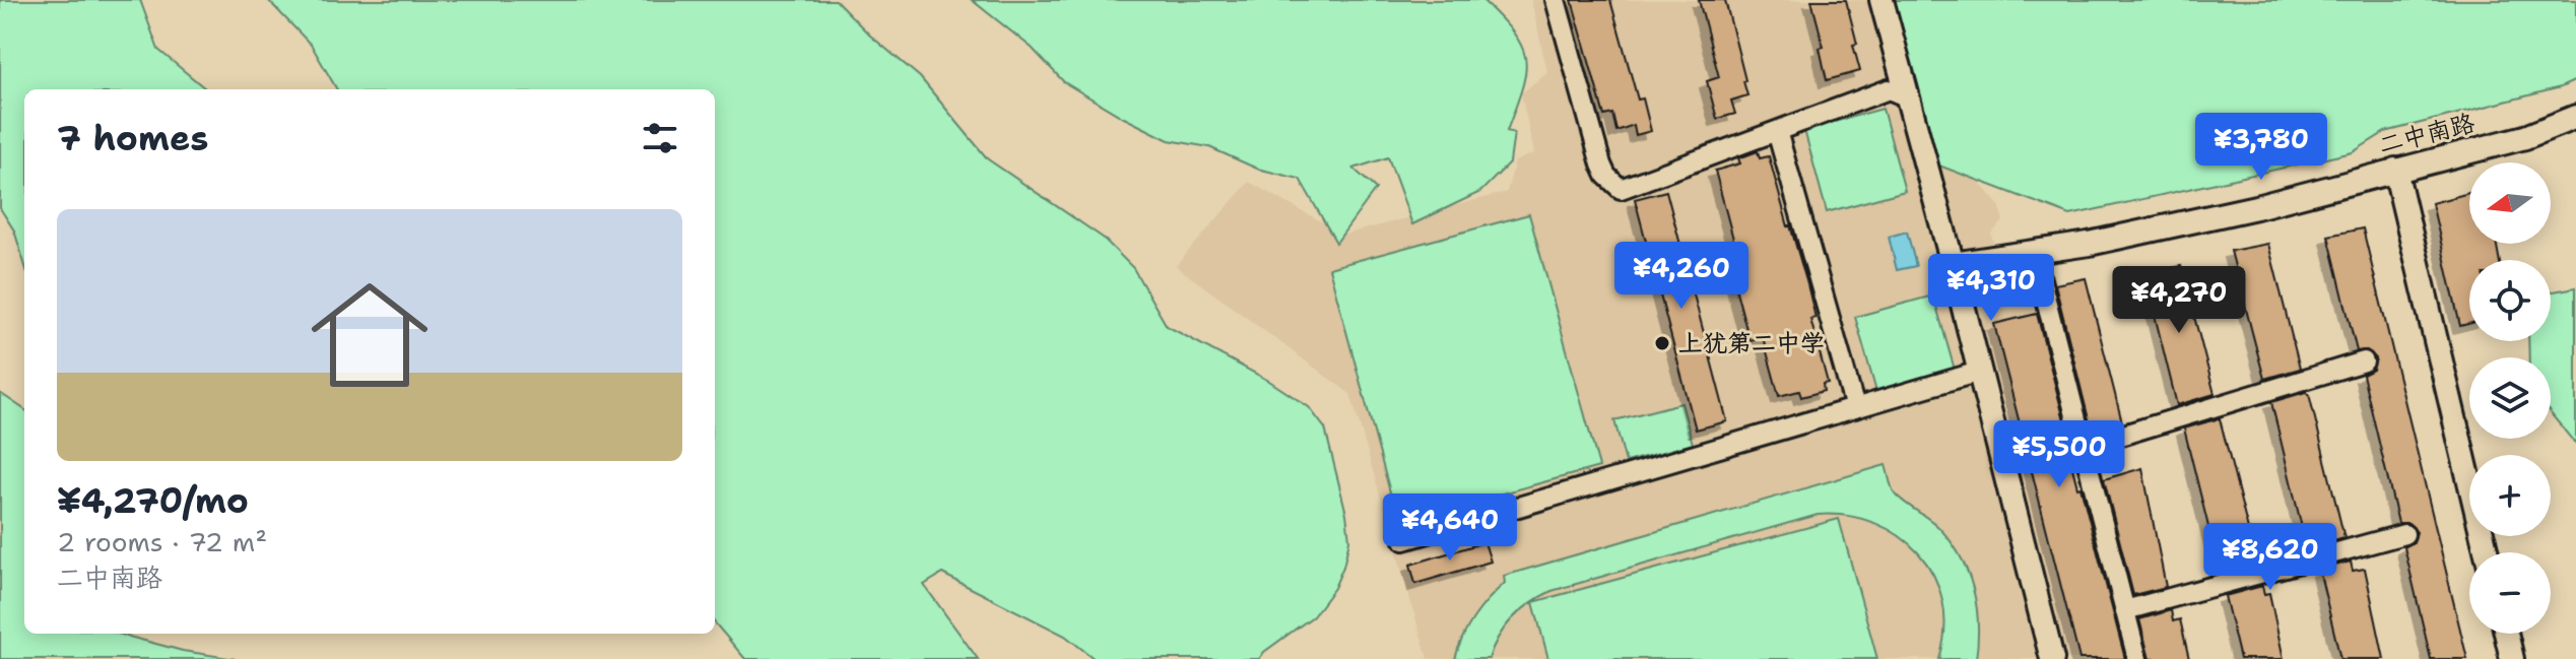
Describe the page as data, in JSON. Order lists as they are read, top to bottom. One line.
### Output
{"streets":{"street":["二中南路"]},"places":["上犹第二中学"],"north":"left","page":{"heading":"7 homes","price":["¥3,780","¥4,260","¥4,310","¥4,270","¥5,500","¥4,640","¥8,620"],"map_buttons":["+","−"],"list":[{"name":"¥4,270/mo","note":"2 rooms · 72 m² · 二中南路"}]}}
